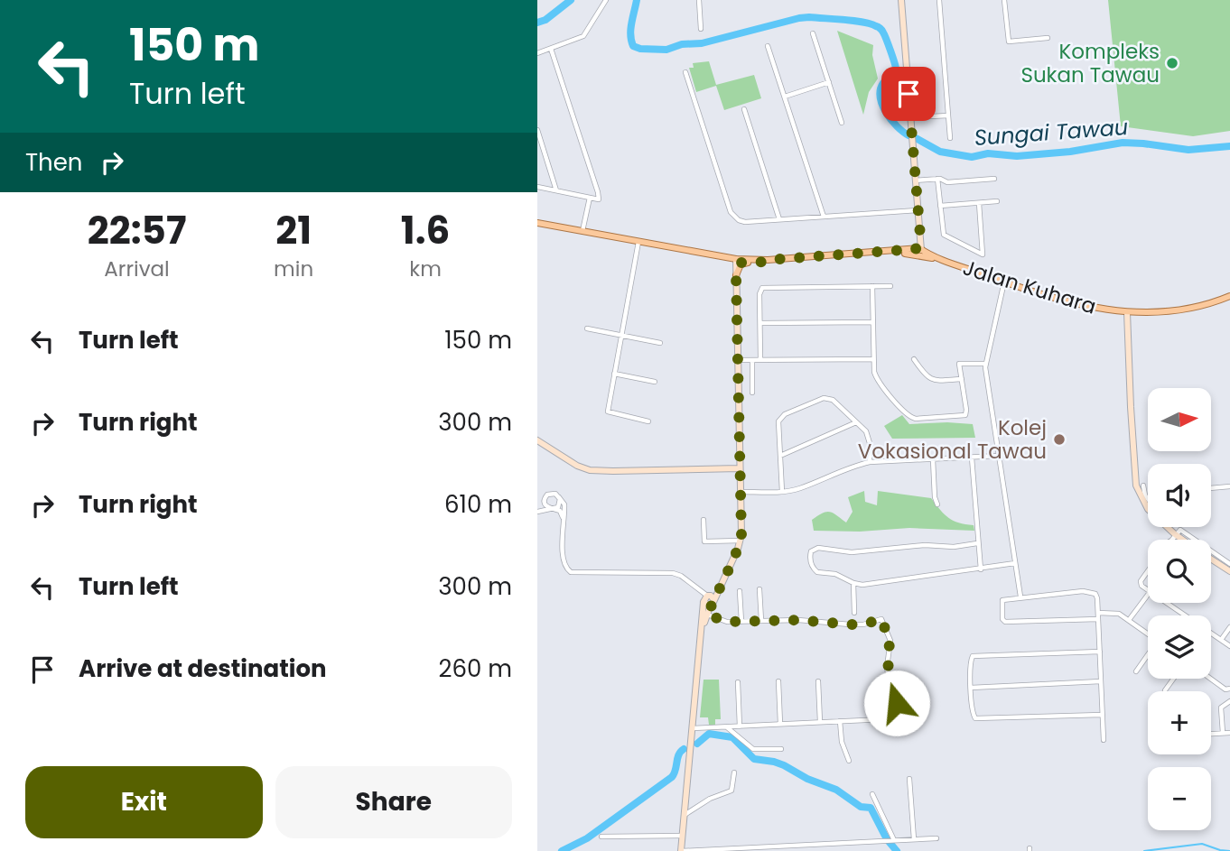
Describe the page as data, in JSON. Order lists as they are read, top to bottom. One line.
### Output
{"streets":{"main road":["Jalan Kuhara"]},"water":["Sungai Tawau"],"places":["Kompleks Sukan Tawau","Kolej Vokasional Tawau"],"north":"right","page":{"turn":["150 m","Turn left"],"then":"Then","eta":["22:57","Arrival","21","min","1.6","km"],"list":[{"name":"Turn left","value":"150 m"},{"name":"Turn right","value":"300 m"},{"name":"Turn right","value":"610 m"},{"name":"Turn left","value":"300 m"},{"name":"Arrive at destination","value":"260 m"}],"map_buttons":["+","−"],"buttons":["Exit","Share"]}}
